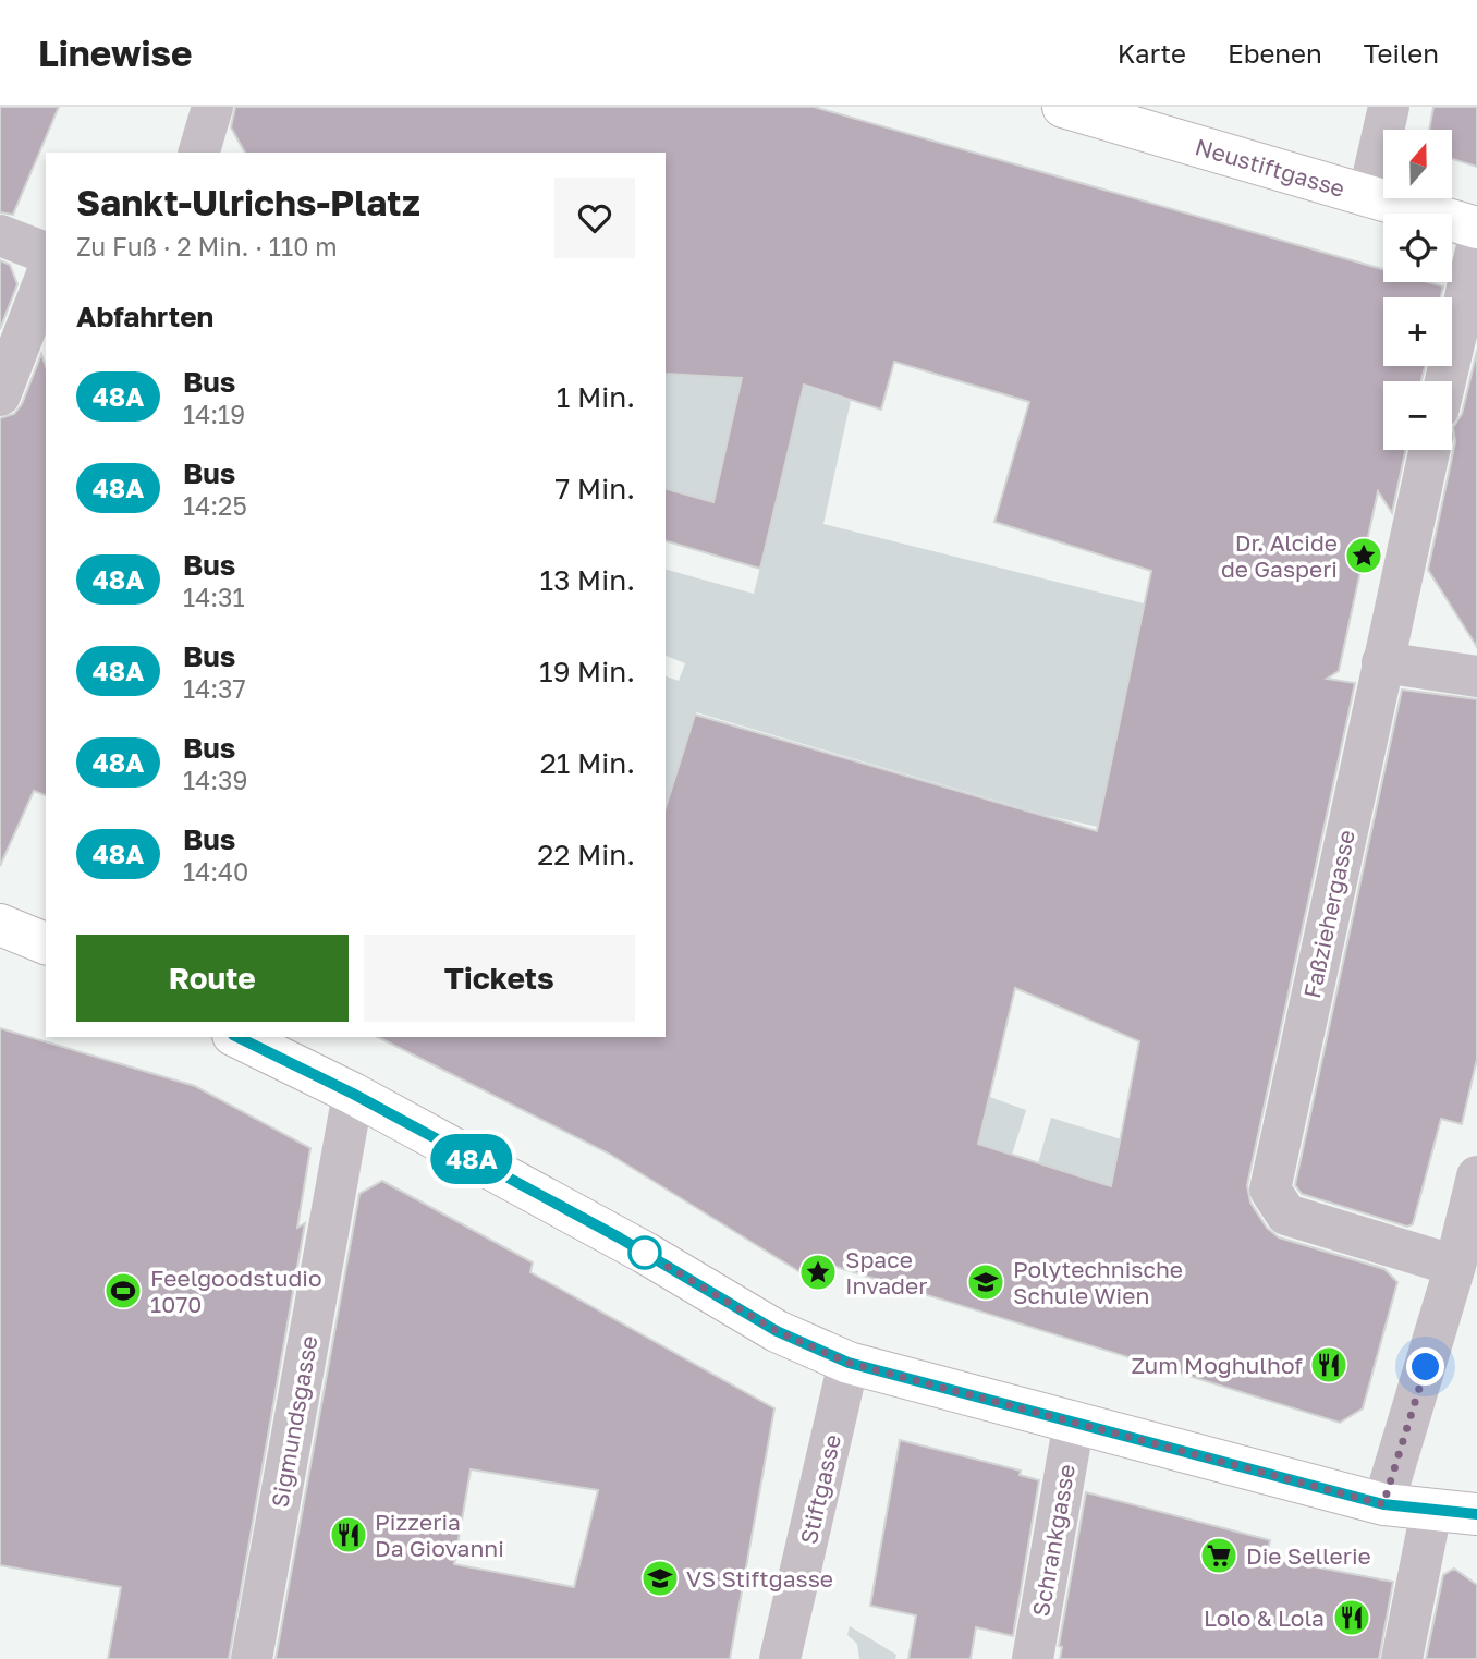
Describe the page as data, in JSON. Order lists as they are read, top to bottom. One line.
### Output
{"streets":{"main road":["Neustiftgasse"],"street":["Faßziehergasse","Sigmundsgasse","Stiftgasse","Schrankgasse"]},"places":{"place":["Dr. Alcide de Gasperi","Space Invader"],"school or university":["Polytechnische Schule Wien","VS Stiftgasse"],"sports":["Feelgoodstudio 1070"],"restaurant":["Zum Moghulhof","Pizzeria Da Giovanni","Lolo & Lola"],"supermarket":["Die Sellerie"]},"lines":["bus line 48A"],"north":"top","page":{"header":"Linewise","nav":["Karte","Ebenen","Teilen"],"on_map":"48A","map_buttons":["+","−"],"heading":[["Sankt-Ulrichs-Platz","Zu Fuß · 2 Min. · 110 m"],"Abfahrten"],"list":[{"mark":"48A","name":"Bus","note":"14:19","value":"1 Min."},{"mark":"48A","name":"Bus","note":"14:25","value":"7 Min."},{"mark":"48A","name":"Bus","note":"14:31","value":"13 Min."},{"mark":"48A","name":"Bus","note":"14:37","value":"19 Min."},{"mark":"48A","name":"Bus","note":"14:39","value":"21 Min."},{"mark":"48A","name":"Bus","note":"14:40","value":"22 Min."}],"buttons":["Route","Tickets"]}}
